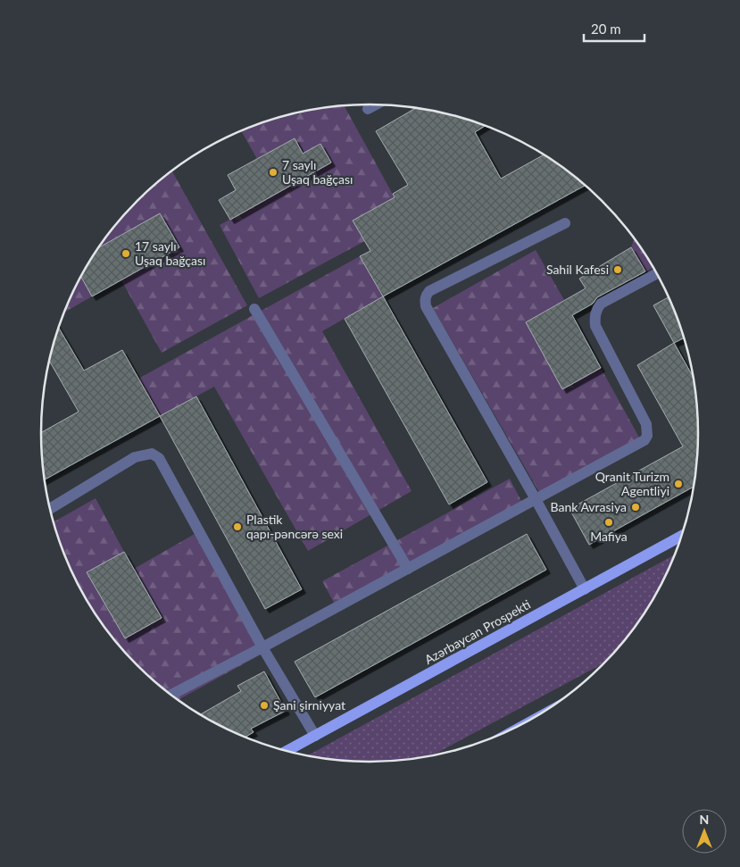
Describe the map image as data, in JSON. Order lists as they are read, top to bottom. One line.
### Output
{"streets":{"main road":["Azərbaycan Prospekti"]},"places":["7 saylı Uşaq bağçası","17 saylı Uşaq bağçası","Sahil Kafesi","Qranit Turizm Agentliyi","Bank Avrasiya","Mafiya","Plastik qapı-pəncərə sexi","Şani şirniyyat"],"scale_bar":"20 m","north":"top"}
